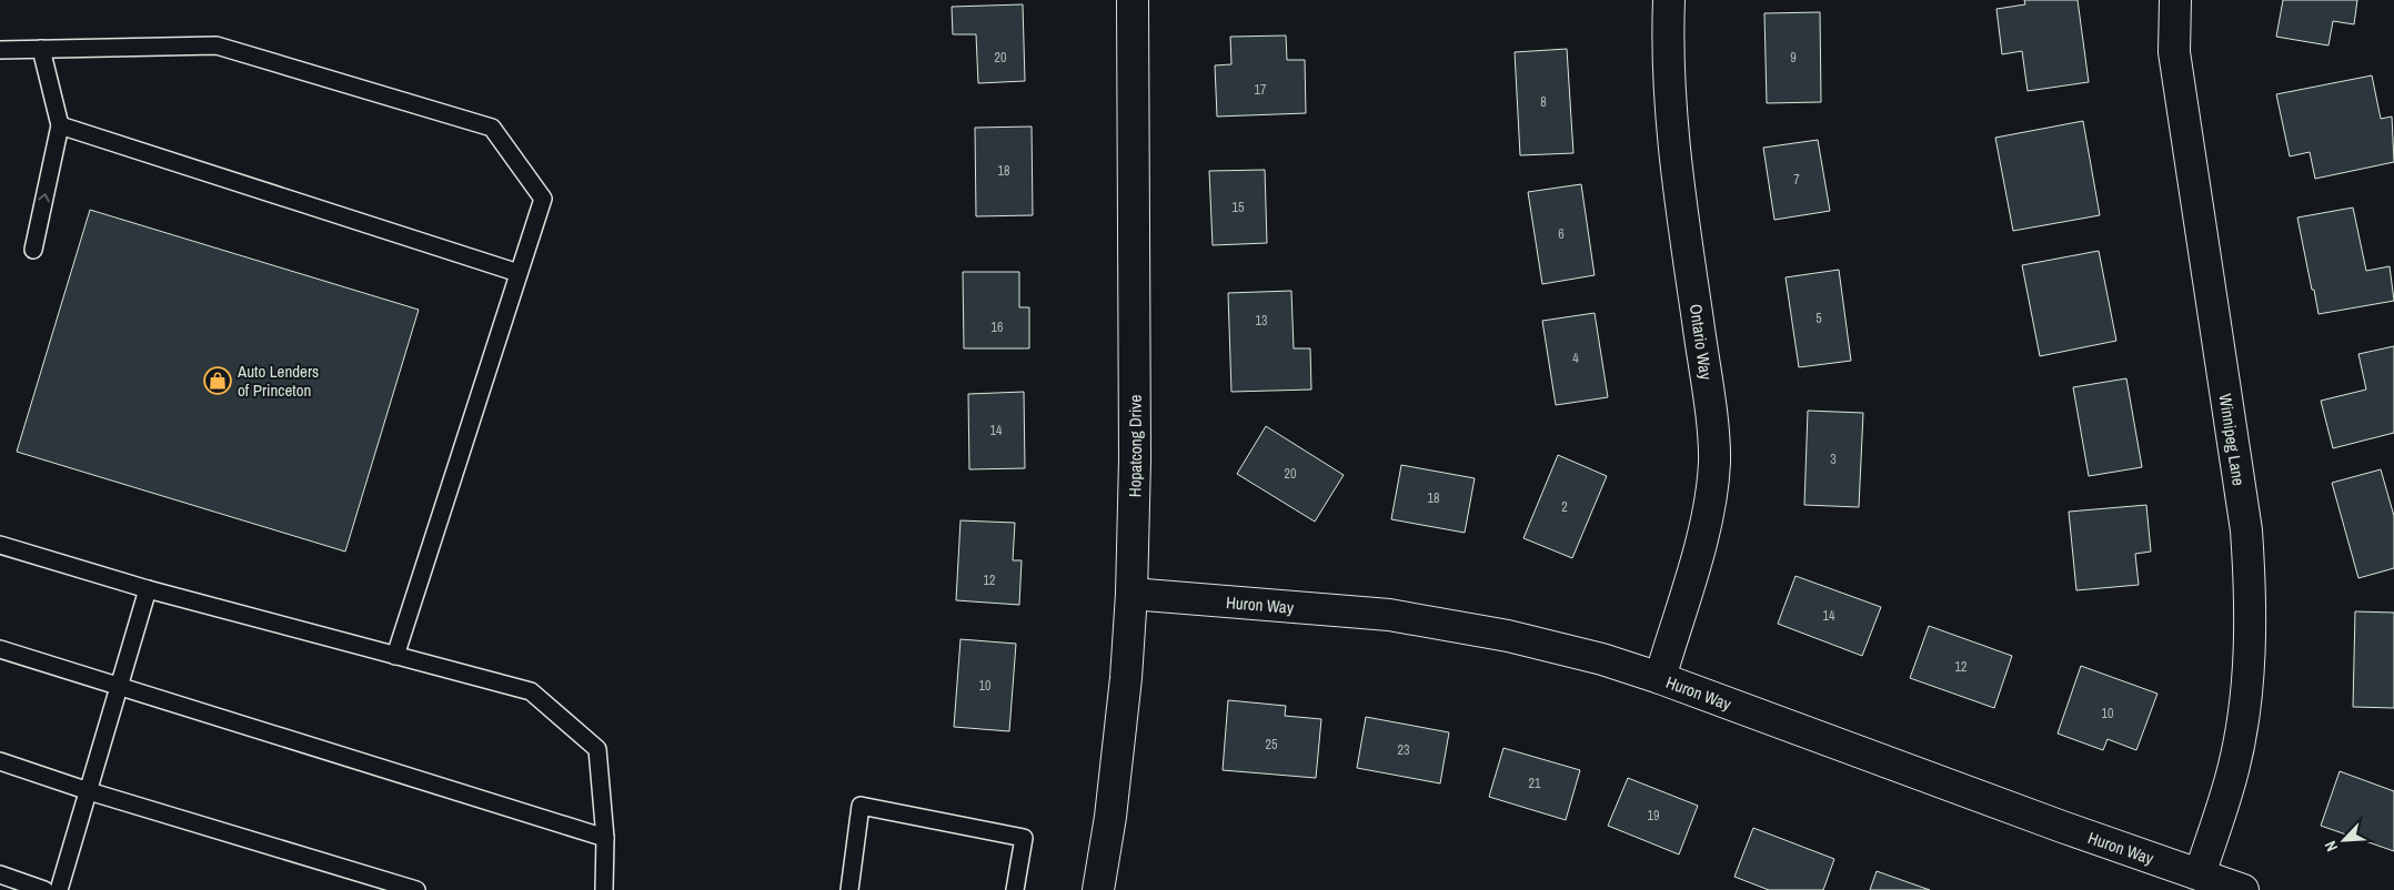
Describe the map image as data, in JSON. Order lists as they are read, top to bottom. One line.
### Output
{"streets":{"street":["Ontario Way","Winnipeg Lane","Hopatcong Drive","Huron Way"]},"crossings":[["Ontario Way","Huron Way"],["Winnipeg Lane","Huron Way"],["Hopatcong Drive","Huron Way"]],"places":{"shop":["Auto Lenders of Princeton"]},"house_numbers":["20","9","17","8","18","7","15","6","5","13","16","4","14","3","20","18","2","12","14","12","10","10","25","23","21","19"],"north":"bottom left"}
